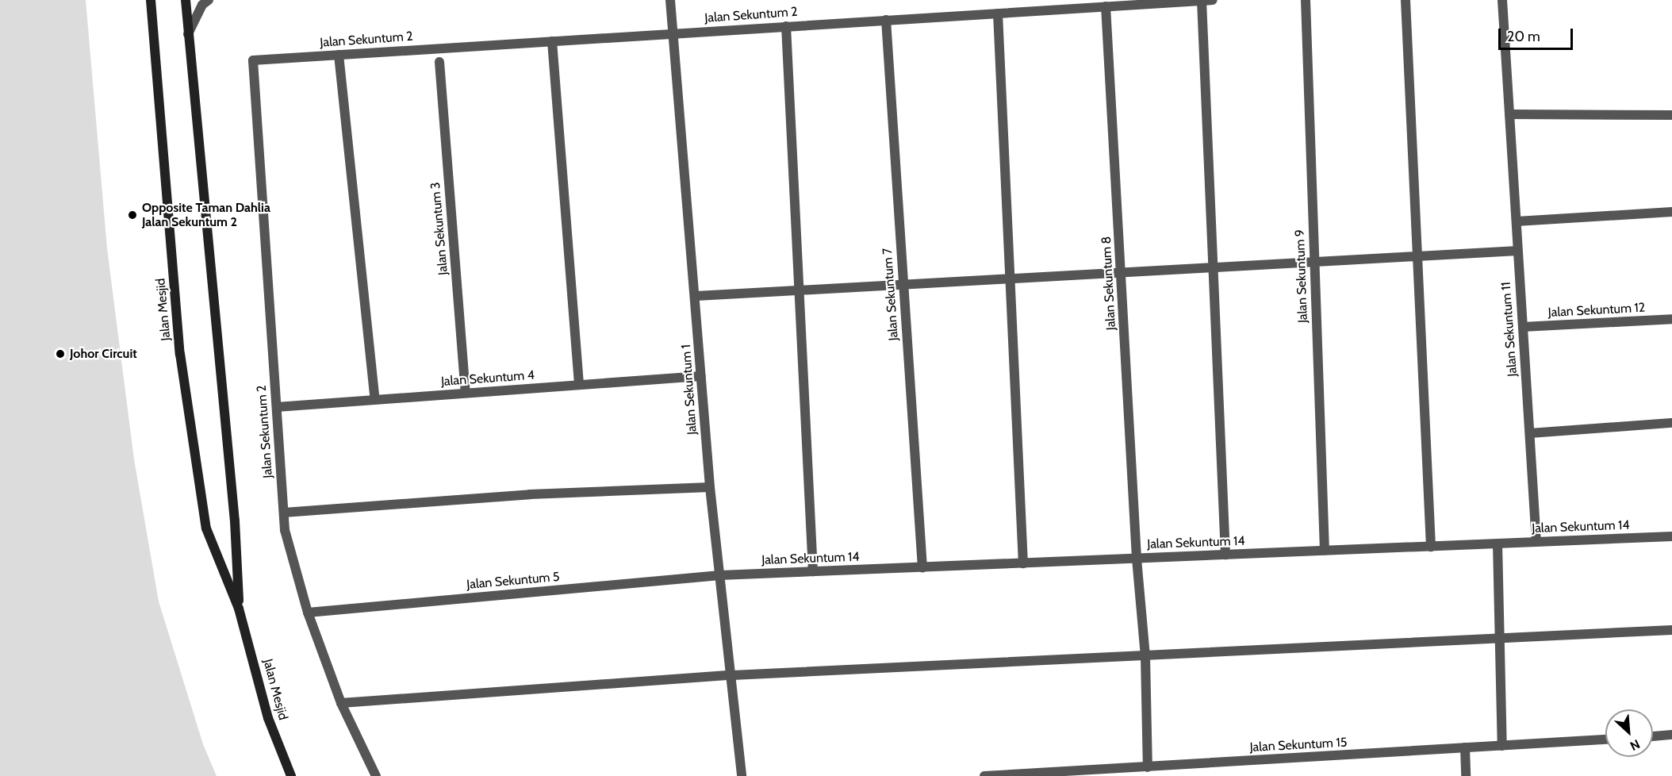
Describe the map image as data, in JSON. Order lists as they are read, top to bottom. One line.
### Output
{"streets":{"main road":["Jalan Mesjid"],"street":["Jalan Sekuntum 2","Jalan Sekuntum 3","Jalan Sekuntum 9","Jalan Sekuntum 8","Jalan Sekuntum 7","Jalan Sekuntum 12","Jalan Sekuntum 11","Jalan Sekuntum 4","Jalan Sekuntum 1","Jalan Sekuntum 14","Jalan Sekuntum 5","Jalan Sekuntum 15"]},"crossings":[["Jalan Sekuntum 2","Jalan Sekuntum 8"],["Jalan Sekuntum 2","Jalan Sekuntum 7"],["Jalan Sekuntum 2","Jalan Sekuntum 4"],["Jalan Sekuntum 2","Jalan Sekuntum 1"],["Jalan Sekuntum 2","Jalan Sekuntum 5"],["Jalan Sekuntum 3","Jalan Sekuntum 4"],["Jalan Sekuntum 9","Jalan Sekuntum 14"],["Jalan Sekuntum 8","Jalan Sekuntum 14"],["Jalan Sekuntum 8","Jalan Sekuntum 15"],["Jalan Sekuntum 7","Jalan Sekuntum 14"],["Jalan Sekuntum 12","Jalan Sekuntum 11"],["Jalan Sekuntum 11","Jalan Sekuntum 14"],["Jalan Sekuntum 4","Jalan Sekuntum 1"],["Jalan Sekuntum 1","Jalan Sekuntum 14"],["Jalan Sekuntum 1","Jalan Sekuntum 5"],["Jalan Sekuntum 14","Jalan Sekuntum 5"]],"places":["Opposite Taman Dahlia Jalan Sekuntum 2","Johor Circuit"],"scale_bar":"20 m","north":"bottom right"}
